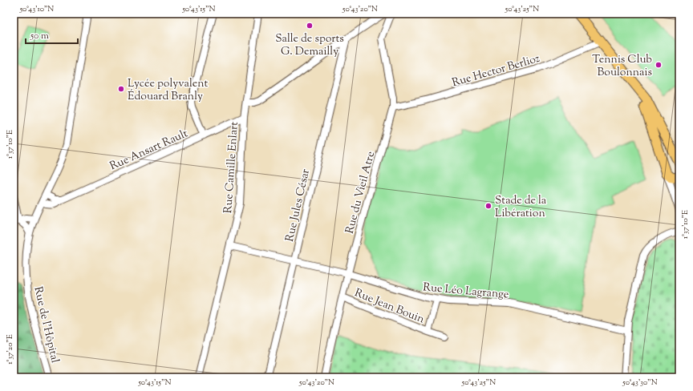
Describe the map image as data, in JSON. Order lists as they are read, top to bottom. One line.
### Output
{"streets":{"street":["Rue Hector Berlioz","Rue Ansart Rault","Rue Camille Enlart","Rue du Vieil Atre","Rue Jules César","Rue Léo Lagrange","Rue Jean Bouin","Rue de l'Hôpital"]},"crossings":[["Rue Hector Berlioz","Rue du Vieil Atre"],["Rue Ansart Rault","Rue Camille Enlart"],["Rue Ansart Rault","Rue de l'Hôpital"],["Rue Camille Enlart","Rue Léo Lagrange"],["Rue du Vieil Atre","Rue Léo Lagrange"],["Rue du Vieil Atre","Rue Jean Bouin"],["Rue Jules César","Rue Léo Lagrange"],["Rue Léo Lagrange","Rue Jean Bouin"]],"places":["Salle de sports G. Demailly","Tennis Club Boulonnais","Lycée polyvalent Édouard Branly","Stade de la Libération"],"scale_bar":"50 m","coordinates":["50°43'10\"N","50°43'15\"N","50°43'20\"N","50°43'25\"N","1°37'10\"E","1°37'20\"E","50°43'30\"N"]}
